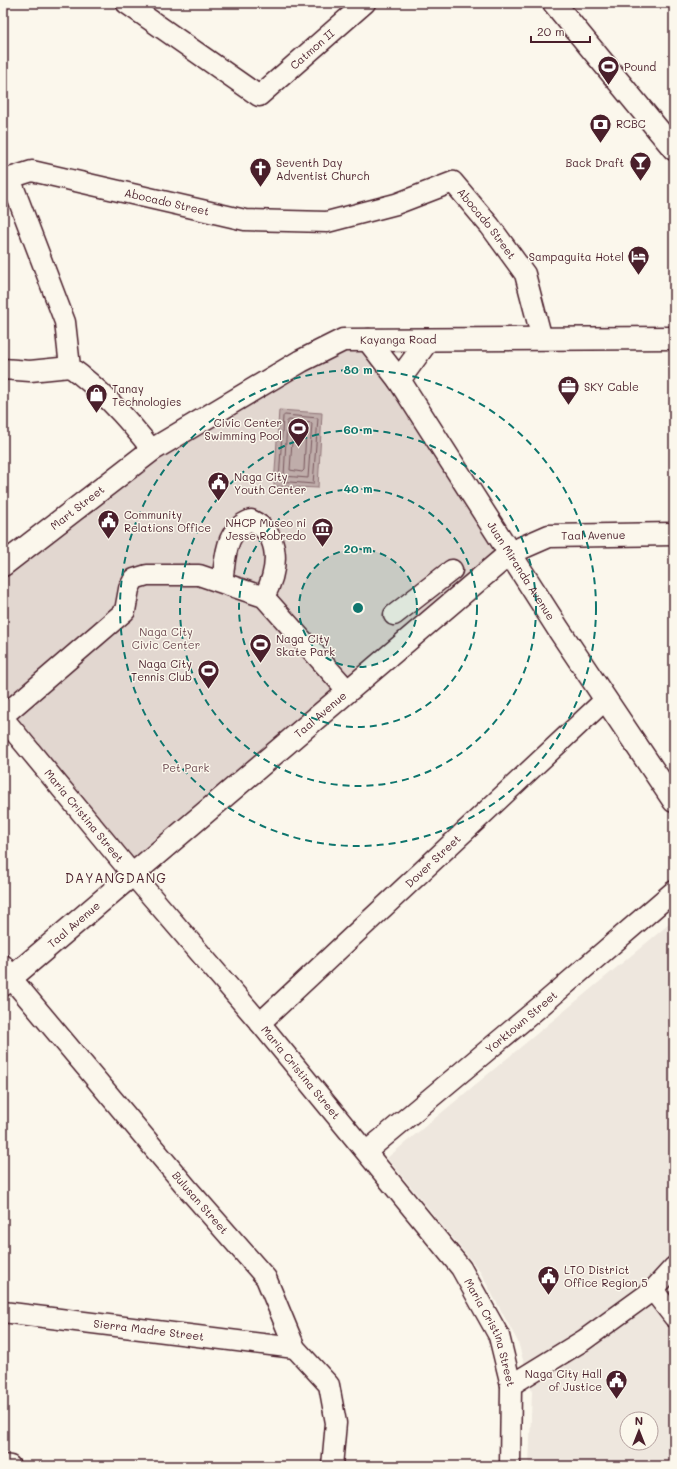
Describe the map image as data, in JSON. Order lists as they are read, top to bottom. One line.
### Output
{"streets":{"street":["Catmon II","Abocado Street","Kayanga Road","Mart Street","Taal Avenue","Juan Miranda Avenue","Maria Cristina Street","Dover Street","Yorktown Street","Bulusan Street","Sierra Madre Street"]},"crossings":[["Abocado Street","Kayanga Road"],["Kayanga Road","Mart Street"],["Kayanga Road","Juan Miranda Avenue"],["Taal Avenue","Juan Miranda Avenue"],["Taal Avenue","Maria Cristina Street"],["Taal Avenue","Bulusan Street"],["Juan Miranda Avenue","Dover Street"],["Maria Cristina Street","Dover Street"],["Maria Cristina Street","Yorktown Street"],["Bulusan Street","Sierra Madre Street"]],"districts":["DAYANGDANG"],"parks":["Naga City Civic Center","Pet Park"],"places":{"sports":["Pound","Civic Center Swimming Pool","Naga City Skate Park","Naga City Tennis Club"],"bank":["RCBC"],"bar":["Back Draft"],"church":["Seventh Day Adventist Church"],"hotel":["Sampaguita Hotel"],"office":["SKY Cable"],"shop":["Tanay Technologies"],"public building":["Naga City Youth Center","Community Relations Office","LTO District Office Region 5","Naga City Hall of Justice"],"museum":["NHCP Museo ni Jesse Robredo"]},"scale_bar":"20 m","north":"top","rings":["80 m","60 m","40 m","20 m"]}
